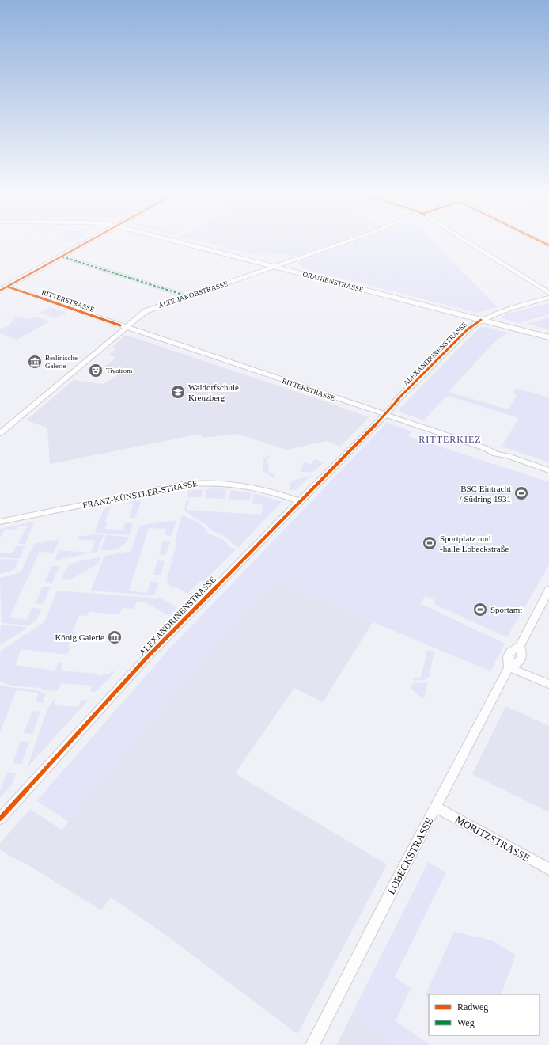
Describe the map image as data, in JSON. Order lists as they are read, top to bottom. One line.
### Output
{"streets":{"main road":["ORANIENSTRASSE"],"street":["ALTE JAKOBSTRASSE","RITTERSTRASSE","ALEXANDRINENSTRASSE","FRANZ-KÜNSTLER-STRASSE","MORITZSTRASSE","LOBECKSTRASSE"]},"crossings":[["ORANIENSTRASSE","ALTE JAKOBSTRASSE"],["ORANIENSTRASSE","ALEXANDRINENSTRASSE"],["ALTE JAKOBSTRASSE","RITTERSTRASSE"],["RITTERSTRASSE","ALEXANDRINENSTRASSE"],["ALEXANDRINENSTRASSE","FRANZ-KÜNSTLER-STRASSE"],["MORITZSTRASSE","LOBECKSTRASSE"]],"districts":["RITTERKIEZ"],"places":{"museum":["Berlinische Galerie","König Galerie"],"theatre":["Tiyatrom"],"school or university":["Waldorfschule Kreuzberg"],"sports":["BSC Eintracht / Südring 1931","Sportplatz und -halle Lobeckstraße","Sportamt"]},"legend":["Radweg","Weg"]}
